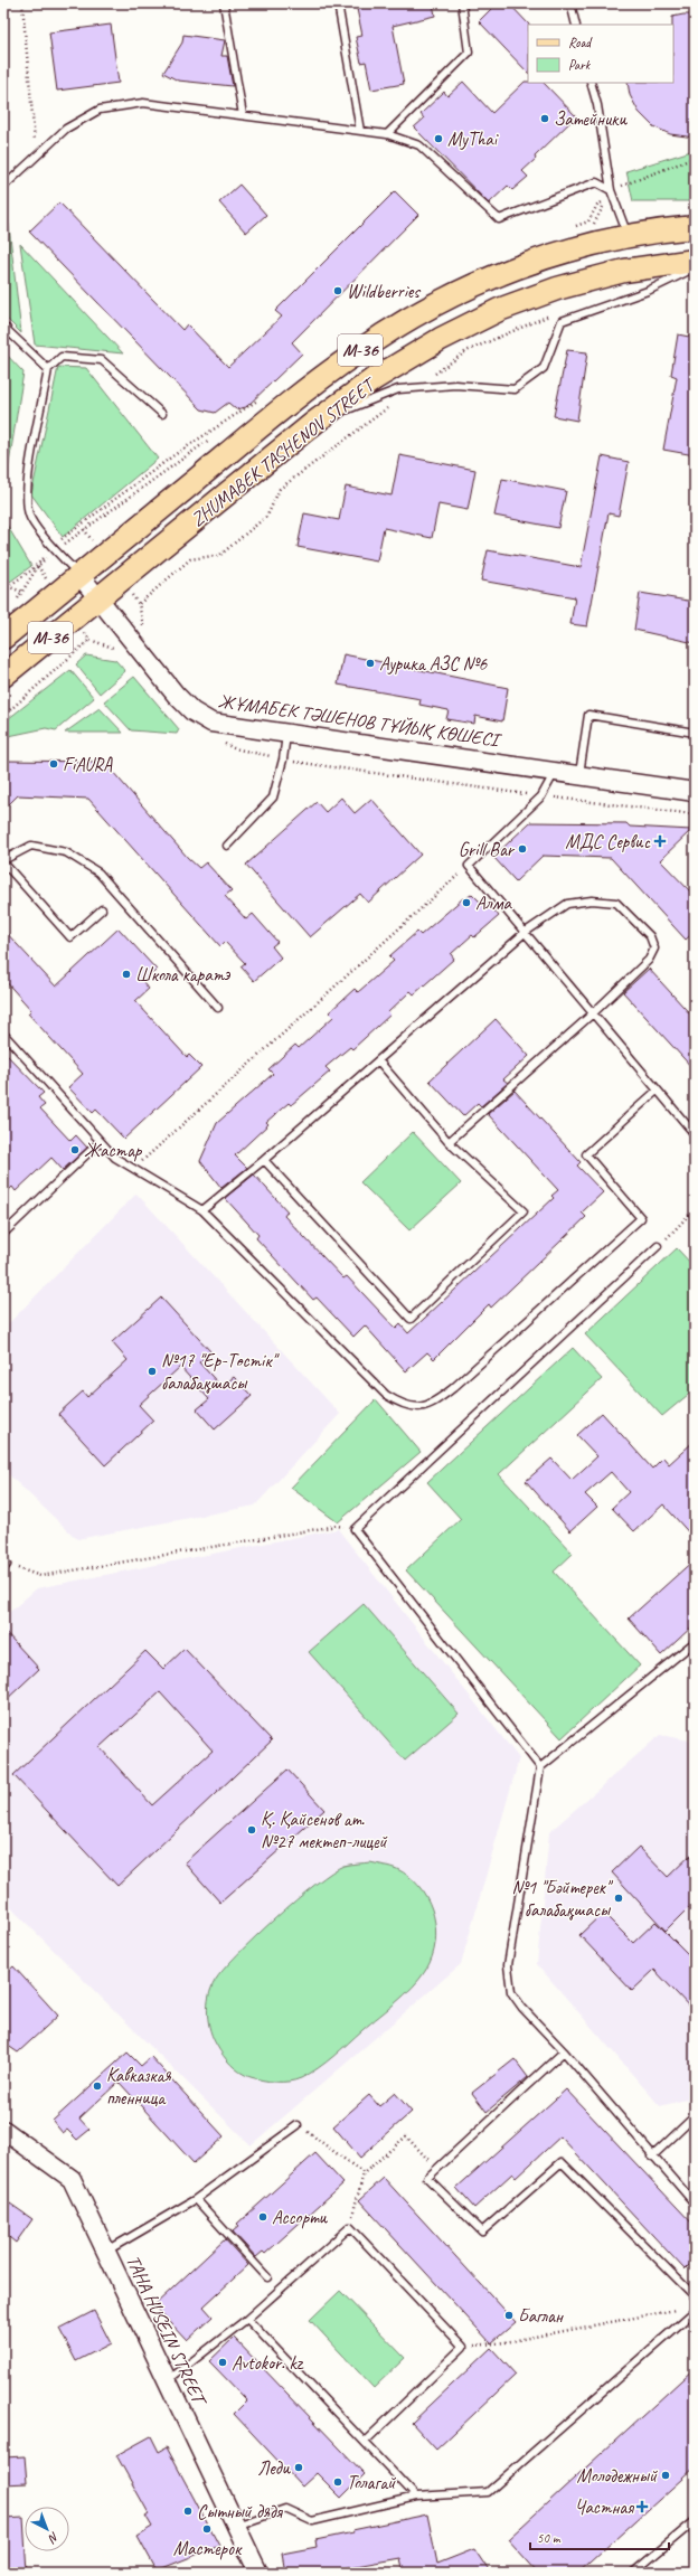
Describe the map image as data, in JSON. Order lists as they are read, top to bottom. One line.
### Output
{"streets":{"main road":["M-36","ZHUMABEK TASHENOV STREET"],"street":["ЖҰМАБЕК ТӘШЕНОВ ТҰЙЫҚ КӨШЕСІ","TAHA HUSEIN STREET"]},"crossings":[["ZHUMABEK TASHENOV STREET","ЖҰМАБЕК ТӘШЕНОВ ТҰЙЫҚ КӨШЕСІ"]],"places":{"other":["Затейники","MyThai","Wildberries","Аурика АЗС №6","FiAURA","Grill Bar","Алма","Школа каратэ","Жастар","№17 \"Ер-Төстік\" балабақшасы","Қ. Қайсенов ат. №27 мектеп-лицей","№1 \"Бәйтерек\" балабақшасы","Кавказкая пленница","Ассорти","Баглан","Avtokor. kz","Леди","Молодежный","Толагай","Сытный дядя","Мастерок"],"health":["МДС Сервис","Частная"]},"legend":["Road","Park"],"scale_bar":"50 m","north":"bottom right"}
